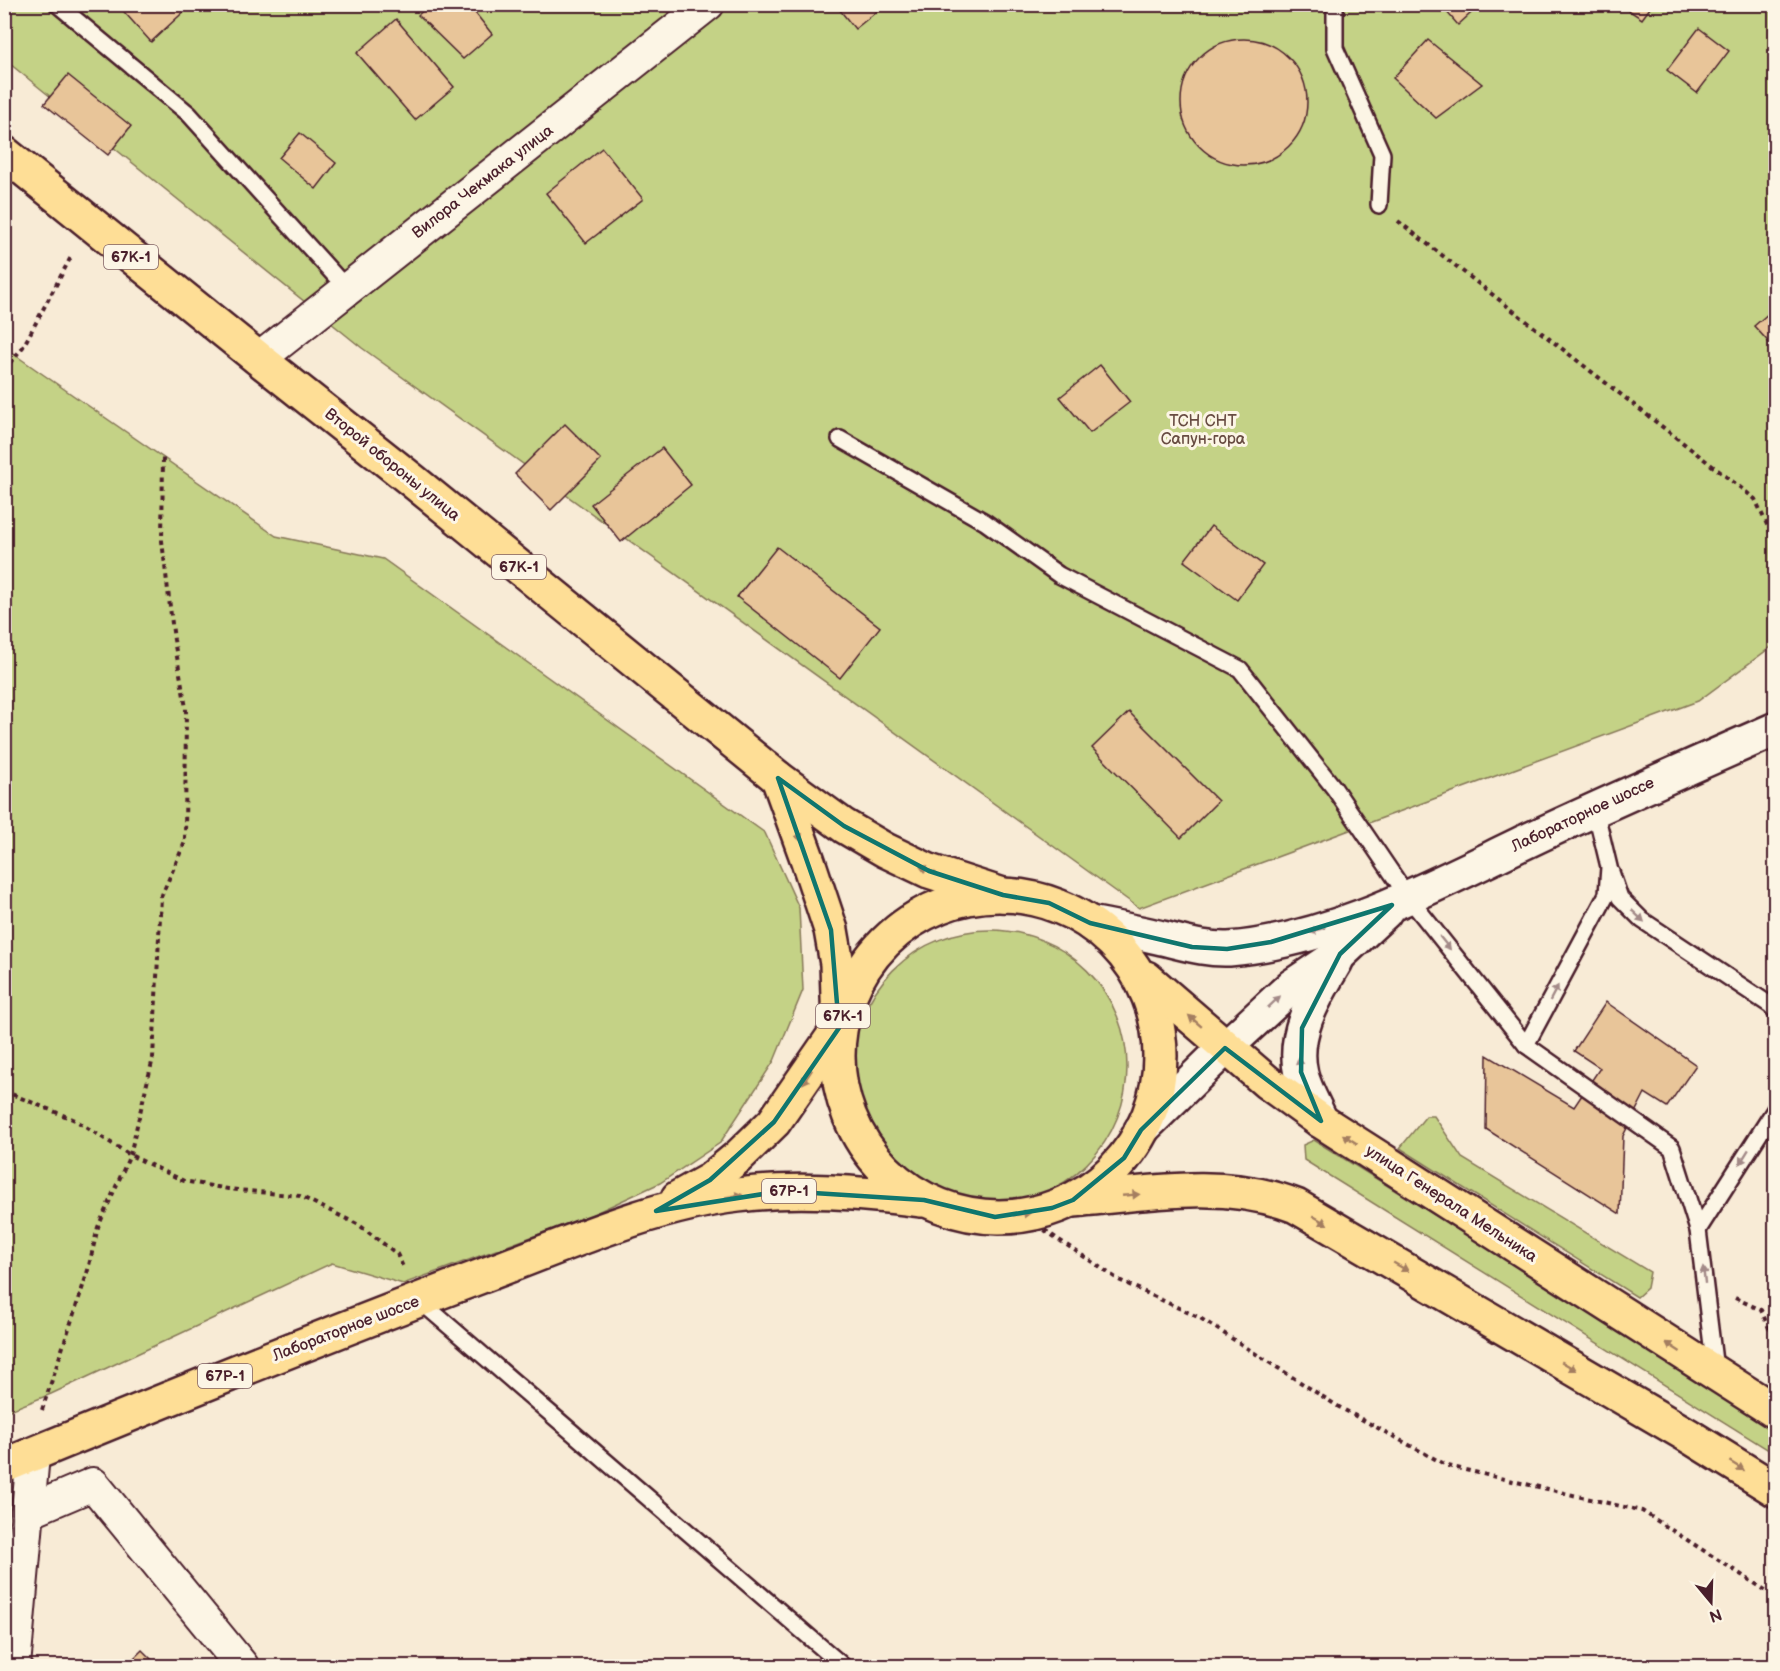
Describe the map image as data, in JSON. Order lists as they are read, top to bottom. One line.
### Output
{"streets":{"main road":["67К-1","Второй обороны улица","Лабораторное шоссе","67Р-1","улица Генерала Мельника"],"street":["Вилора Чекмака улица"]},"crossings":[["Вилора Чекмака улица","Второй обороны улица"],["67К-1","Второй обороны улица"],["67К-1","Лабораторное шоссе"],["67К-1","улица Генерала Мельника"],["Лабораторное шоссе","улица Генерала Мельника"]],"parks":["ТСН СНТ Сапун-гора"],"north":"bottom"}
